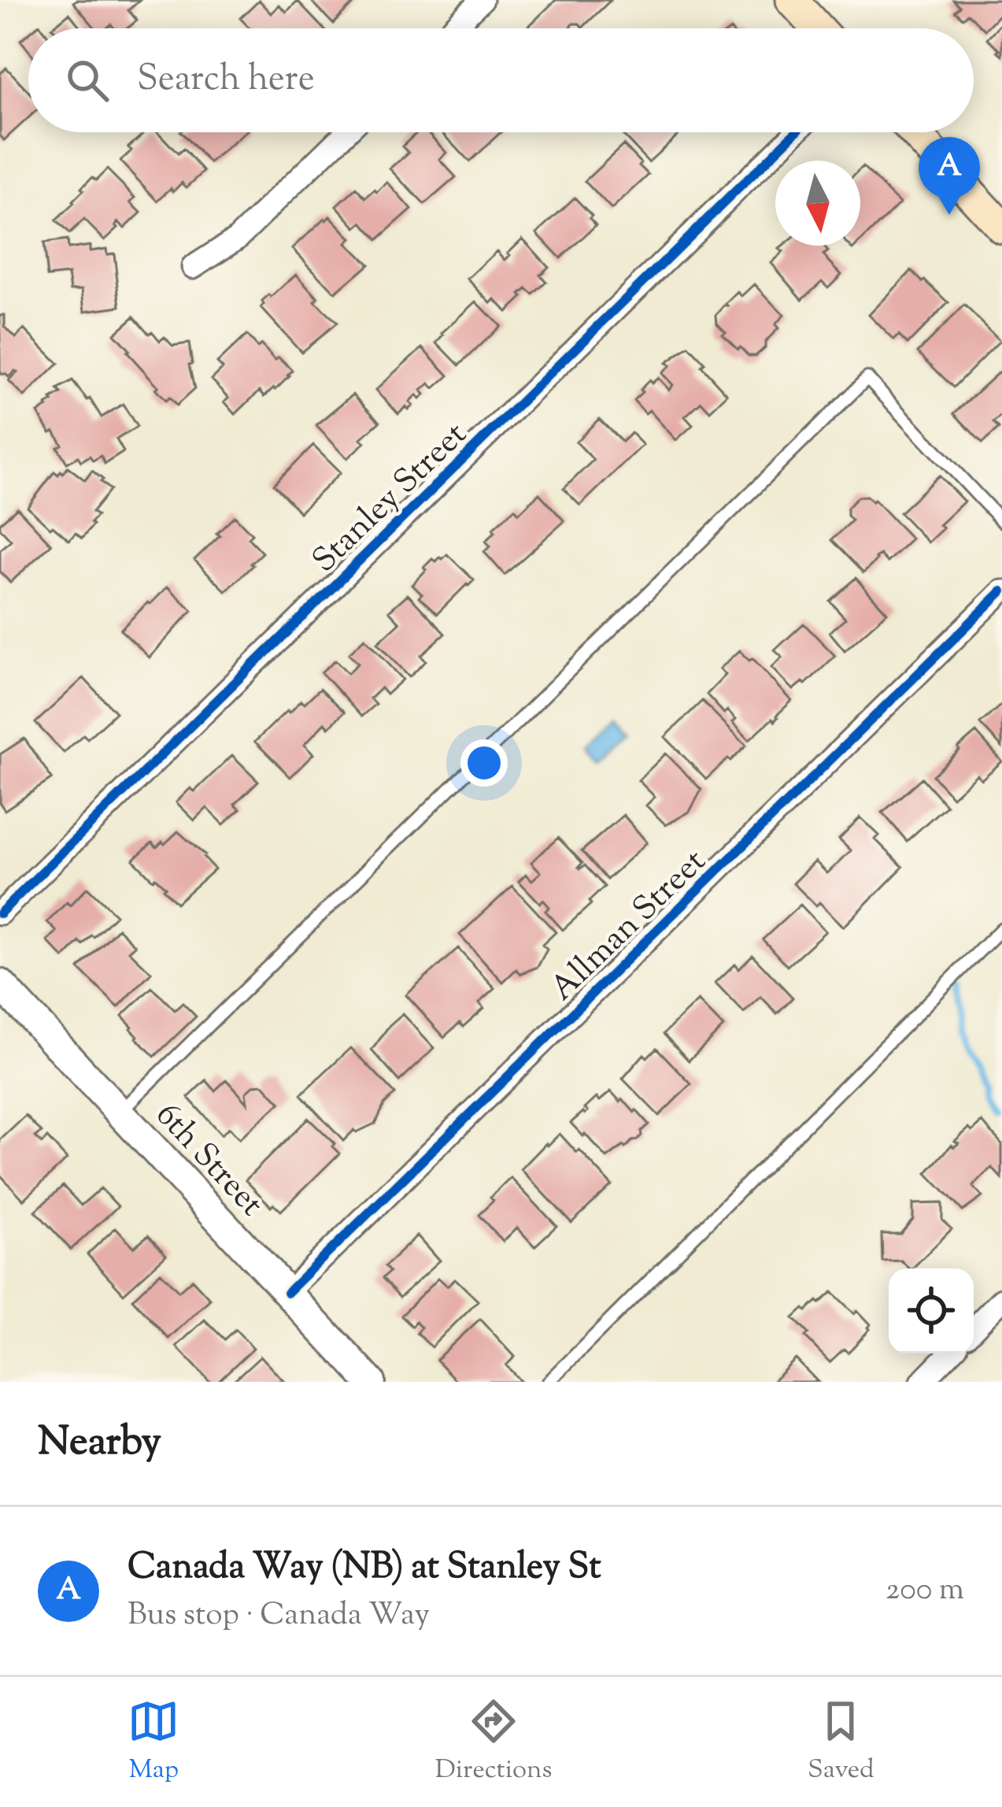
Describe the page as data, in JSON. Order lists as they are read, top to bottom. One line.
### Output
{"streets":{"street":["Stanley Street","Allman Street","6th Street"]},"crossings":[["Allman Street","6th Street"]],"north":"bottom","page":{"search":"Search here","pins":"A","heading":"Nearby","list":[{"mark":"A","name":"Canada Way (NB) at Stanley St","note":"Bus stop · Canada Way","value":"200 m"}],"nav":["Map","Directions","Saved"]}}
